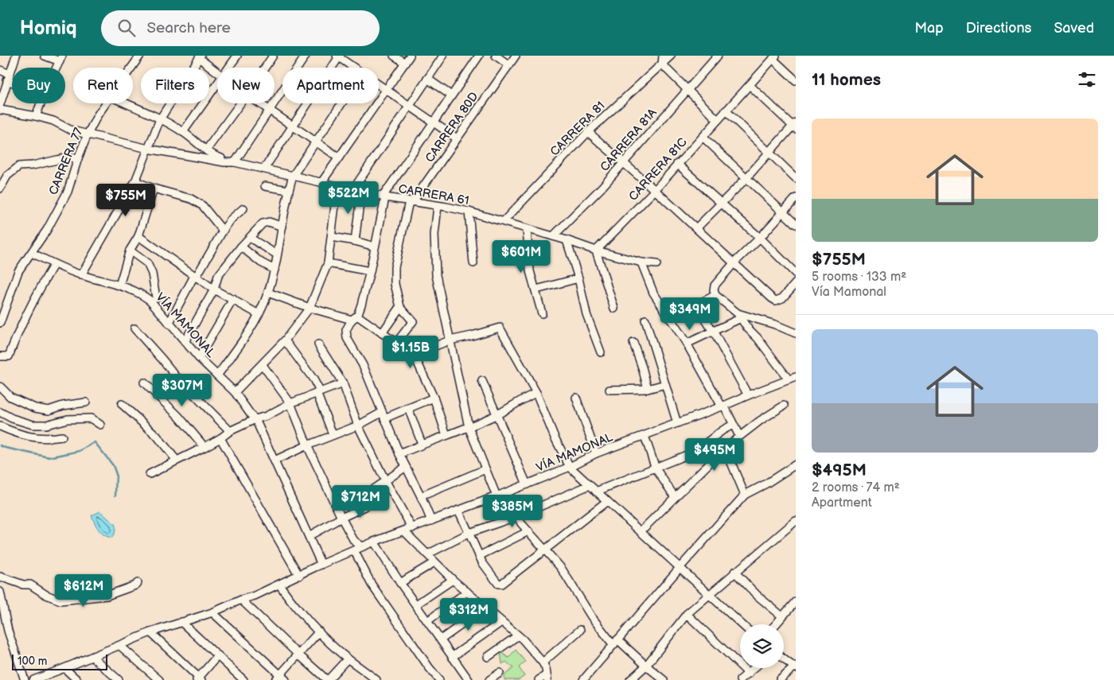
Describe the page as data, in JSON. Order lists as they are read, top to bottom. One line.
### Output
{"streets":{"street":["CARRERA 80D","CARRERA 81","CARRERA 81A","CARRERA 77","CARRERA 81C","CARRERA 61","VÍA MAMONAL"]},"crossings":[["CARRERA 80D","CARRERA 61"],["CARRERA 81","CARRERA 61"],["CARRERA 81A","CARRERA 61"],["CARRERA 77","VÍA MAMONAL"],["CARRERA 81C","CARRERA 61"]],"scale_bar":"100 m","page":{"header":"Homiq","search":"Search here","nav":["Map","Directions","Saved"],"heading":"11 homes","chip":["Buy","Rent","Filters","New","Apartment"],"list":[{"name":"$755M","note":"5 rooms · 133 m² · Vía Mamonal"},{"name":"$495M","note":"2 rooms · 74 m² · Apartment"}],"price":["$522M","$755M","$601M","$349M","$1.15B","$307M","$495M","$712M","$385M","$612M","$312M"],"scale":"100 m"}}
